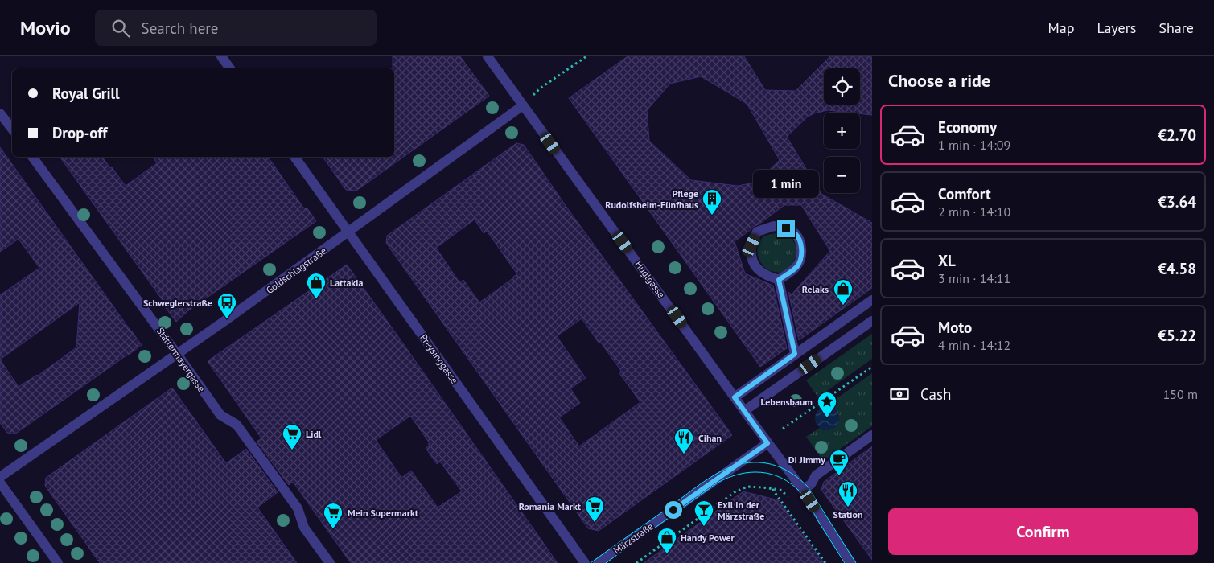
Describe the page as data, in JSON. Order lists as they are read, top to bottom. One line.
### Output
{"streets":{"street":["Goldschlagstraße","Huglgasse","Preysinggasse","Stättermayergasse","Märzstraße"]},"crossings":[["Goldschlagstraße","Huglgasse"],["Goldschlagstraße","Preysinggasse"],["Goldschlagstraße","Stättermayergasse"],["Huglgasse","Märzstraße"]],"places":{"building":["Pflege Rudolfsheim-Fünfhaus"],"shop":["Lattakia","Relaks","Handy Power"],"bus stop":["Schweglerstraße"],"place":["Lebensbaum"],"supermarket":["Lidl","Romania Markt","Mein Supermarkt"],"restaurant":["Cihan","Station"],"cafe":["Di Jimmy"],"bar":["Exil in der Märzstraße"]},"page":{"header":"Movio","search":"Search here","nav":["Map","Layers","Share"],"heading":"Choose a ride","map_buttons":["+","−"],"banner":["Royal Grill","Drop-off"],"list":[{"name":"Economy","note":"1 min · 14:09","value":"€2.70"},{"name":"Comfort","note":"2 min · 14:10","value":"€3.64"},{"name":"XL","note":"3 min · 14:11","value":"€4.58"},{"name":"Moto","note":"4 min · 14:12","value":"€5.22"}],"bubble":"1 min","pay":["Cash","150 m"],"buttons":"Confirm"}}
